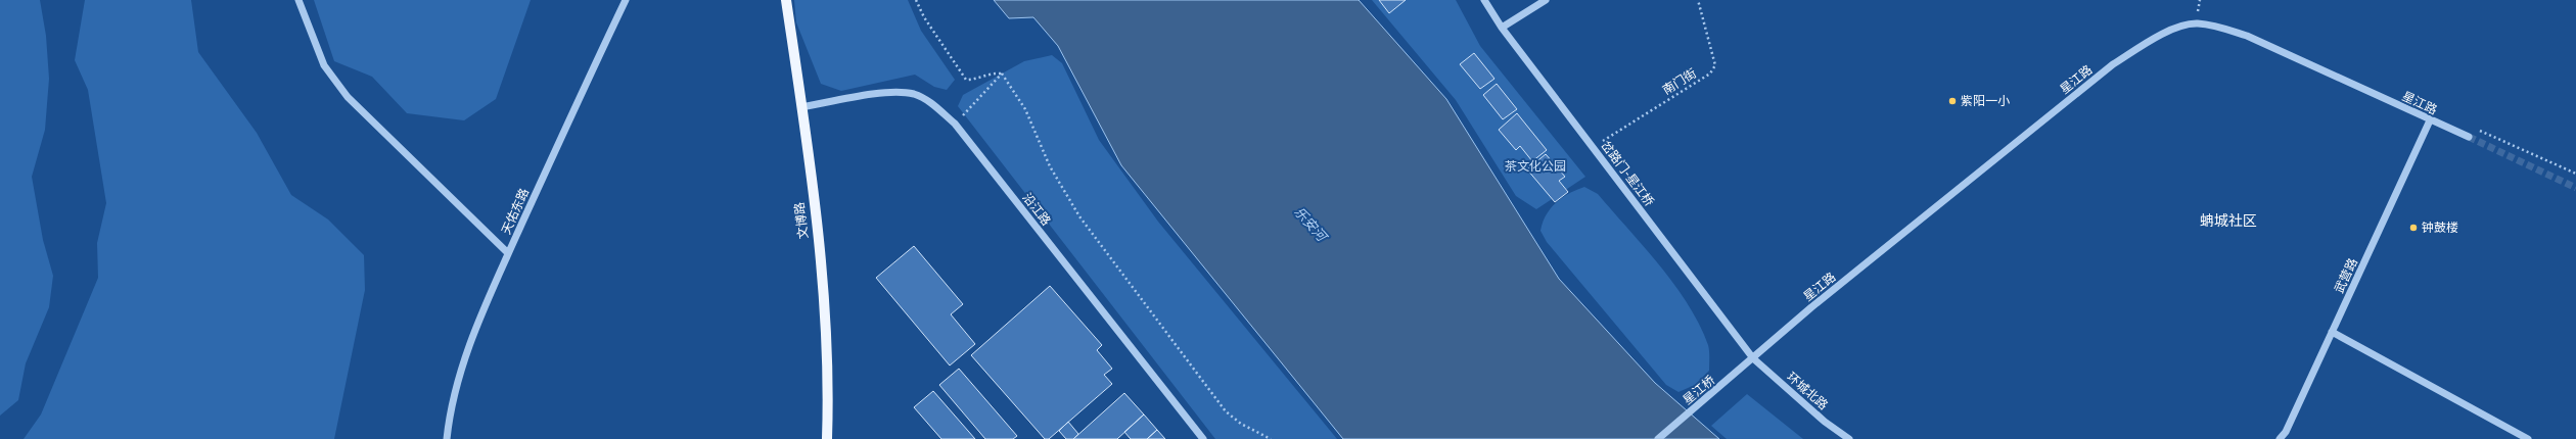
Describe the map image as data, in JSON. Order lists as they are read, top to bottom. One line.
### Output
{"streets":{"main road":["文博路"],"street":["星江路","岔路门-星江桥","沿江路","天佑东路","武营路","星江桥","环城北路"],"path":["南门街"]},"crossings":[["星江路","岔路门-星江桥"],["星江路","武营路"],["星江路","星江桥"],["星江路","环城北路"],["南门街","岔路门-星江桥"],["岔路门-星江桥","星江桥"],["岔路门-星江桥","环城北路"],["沿江路","文博路"],["星江桥","环城北路"]],"districts":["蚺城社区"],"water":["乐安河"],"parks":["茶文化公园"],"places":["紫阳一小","钟鼓楼"]}
